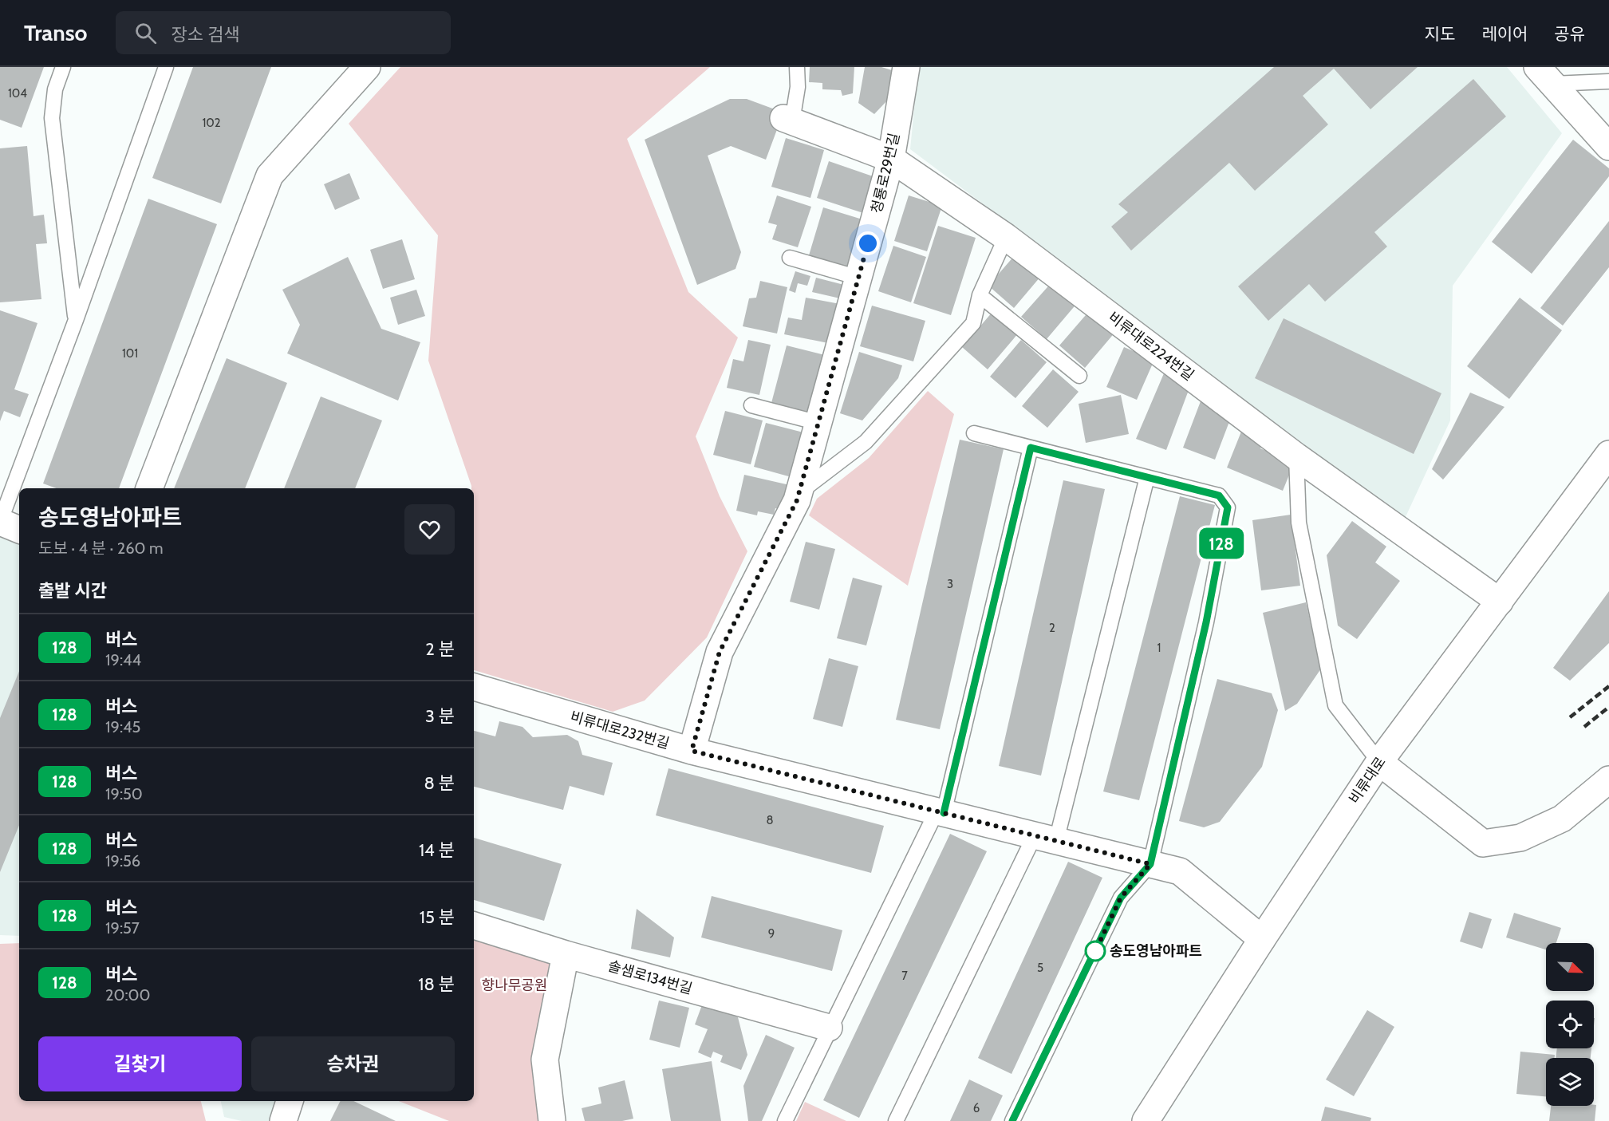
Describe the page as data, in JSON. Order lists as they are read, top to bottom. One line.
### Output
{"streets":{"street":["청룡로29번길","비류대로224번길","비류대로232번길","비류대로","솔샘로134번길"]},"crossings":[["청룡로29번길","비류대로224번길"],["청룡로29번길","비류대로232번길"],["비류대로224번길","비류대로"],["비류대로232번길","비류대로"]],"parks":["향나무공원"],"places":["송도영남아파트"],"lines":["bus line 128"],"house_numbers":["104","102","101","3","2","1","8","9","5","7","6"],"north":"bottom right","page":{"header":"Transo","search":"장소 검색","nav":["지도","레이어","공유"],"on_map":"128","heading":[["송도영남아파트","도보 · 4 분 · 260 m"],"출발 시간"],"list":[{"mark":"128","name":"버스","note":"19:44","value":"2 분"},{"mark":"128","name":"버스","note":"19:45","value":"3 분"},{"mark":"128","name":"버스","note":"19:50","value":"8 분"},{"mark":"128","name":"버스","note":"19:56","value":"14 분"},{"mark":"128","name":"버스","note":"19:57","value":"15 분"},{"mark":"128","name":"버스","note":"20:00","value":"18 분"}],"buttons":["길찾기","승차권"]}}
